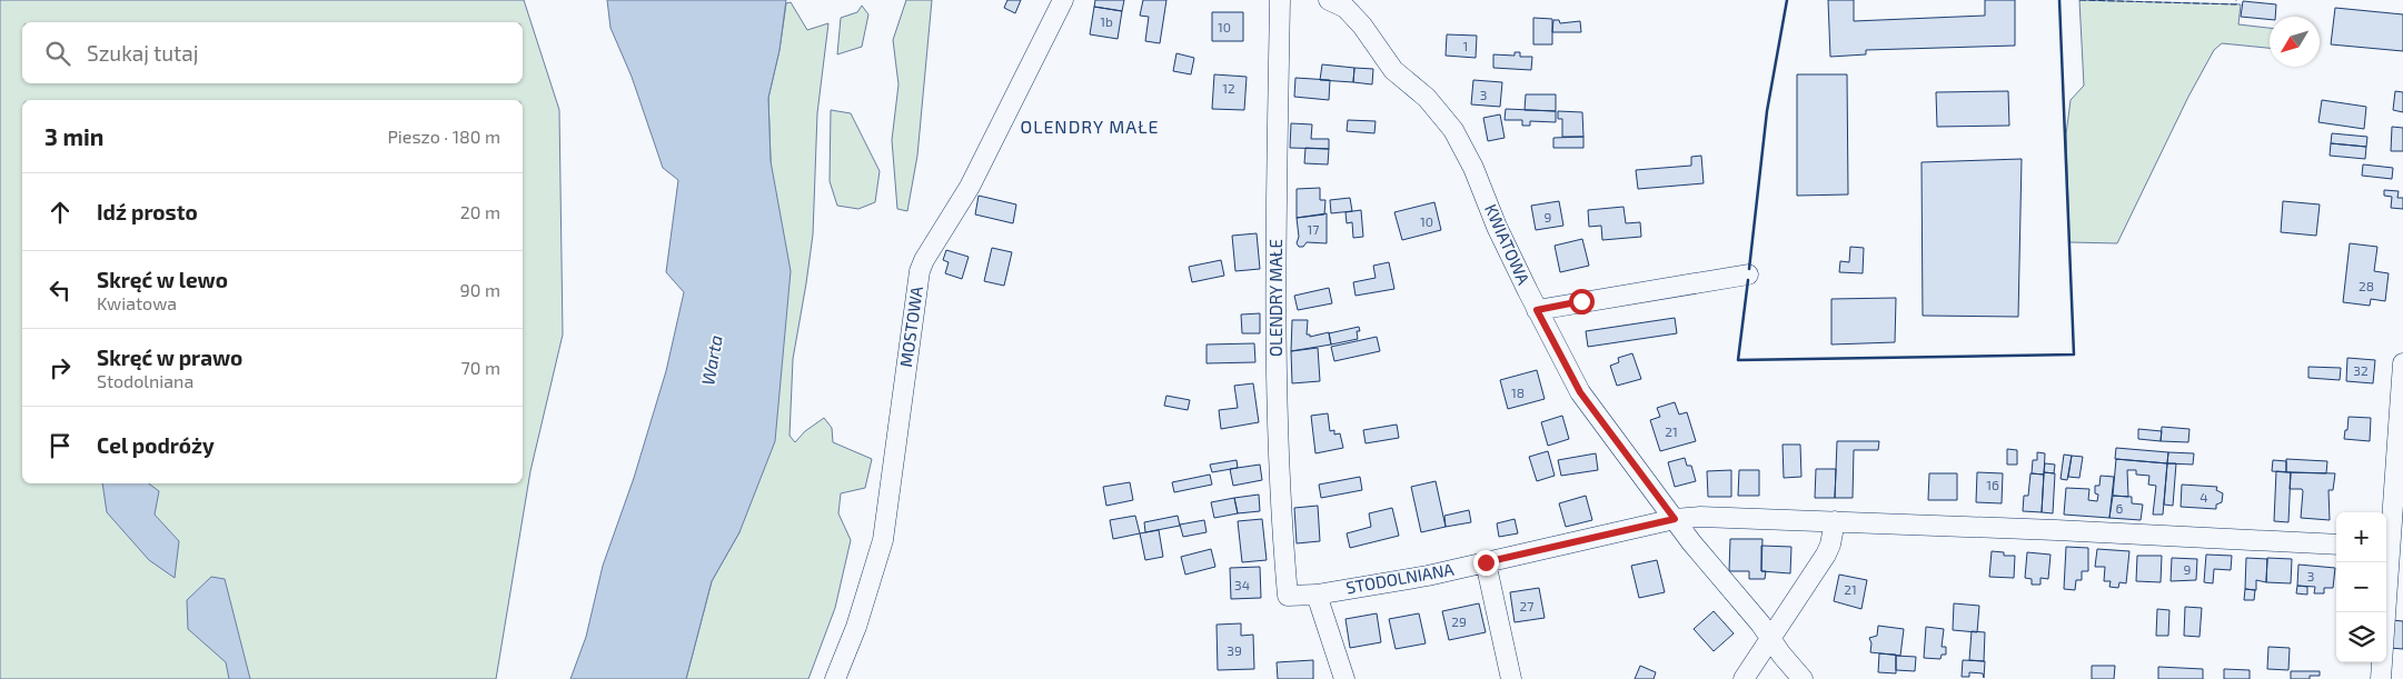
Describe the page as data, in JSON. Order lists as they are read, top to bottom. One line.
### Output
{"streets":{"street":["KWIATOWA","OLENDRY MAŁE","MOSTOWA","STODOLNIANA"]},"crossings":[["KWIATOWA","STODOLNIANA"],["OLENDRY MAŁE","STODOLNIANA"]],"districts":["OLENDRY MAŁE"],"water":["Warta"],"house_numbers":["1b","10","1","12","3","9","10","17","28","32","18","21","16","4","6","9","3","34","21","27","29","39"],"north":"bottom left","page":{"search":"Szukaj tutaj","heading":["3 min","Pieszo · 180 m"],"list":[["Idź prosto","20 m"],["Skręć w lewo","Kwiatowa","90 m"],["Skręć w prawo","Stodolniana","70 m"],"Cel podróży"],"map_buttons":["+","−"]}}
